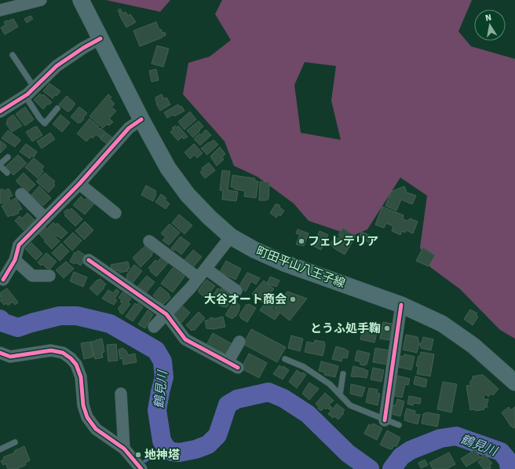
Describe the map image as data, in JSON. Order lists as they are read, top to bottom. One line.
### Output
{"streets":{"main road":["町田平山八王子線"]},"water":["鶴見川"],"places":["フェレテリア","大谷オート商会","とうふ処手鞠","地神塔"],"north":"top"}
